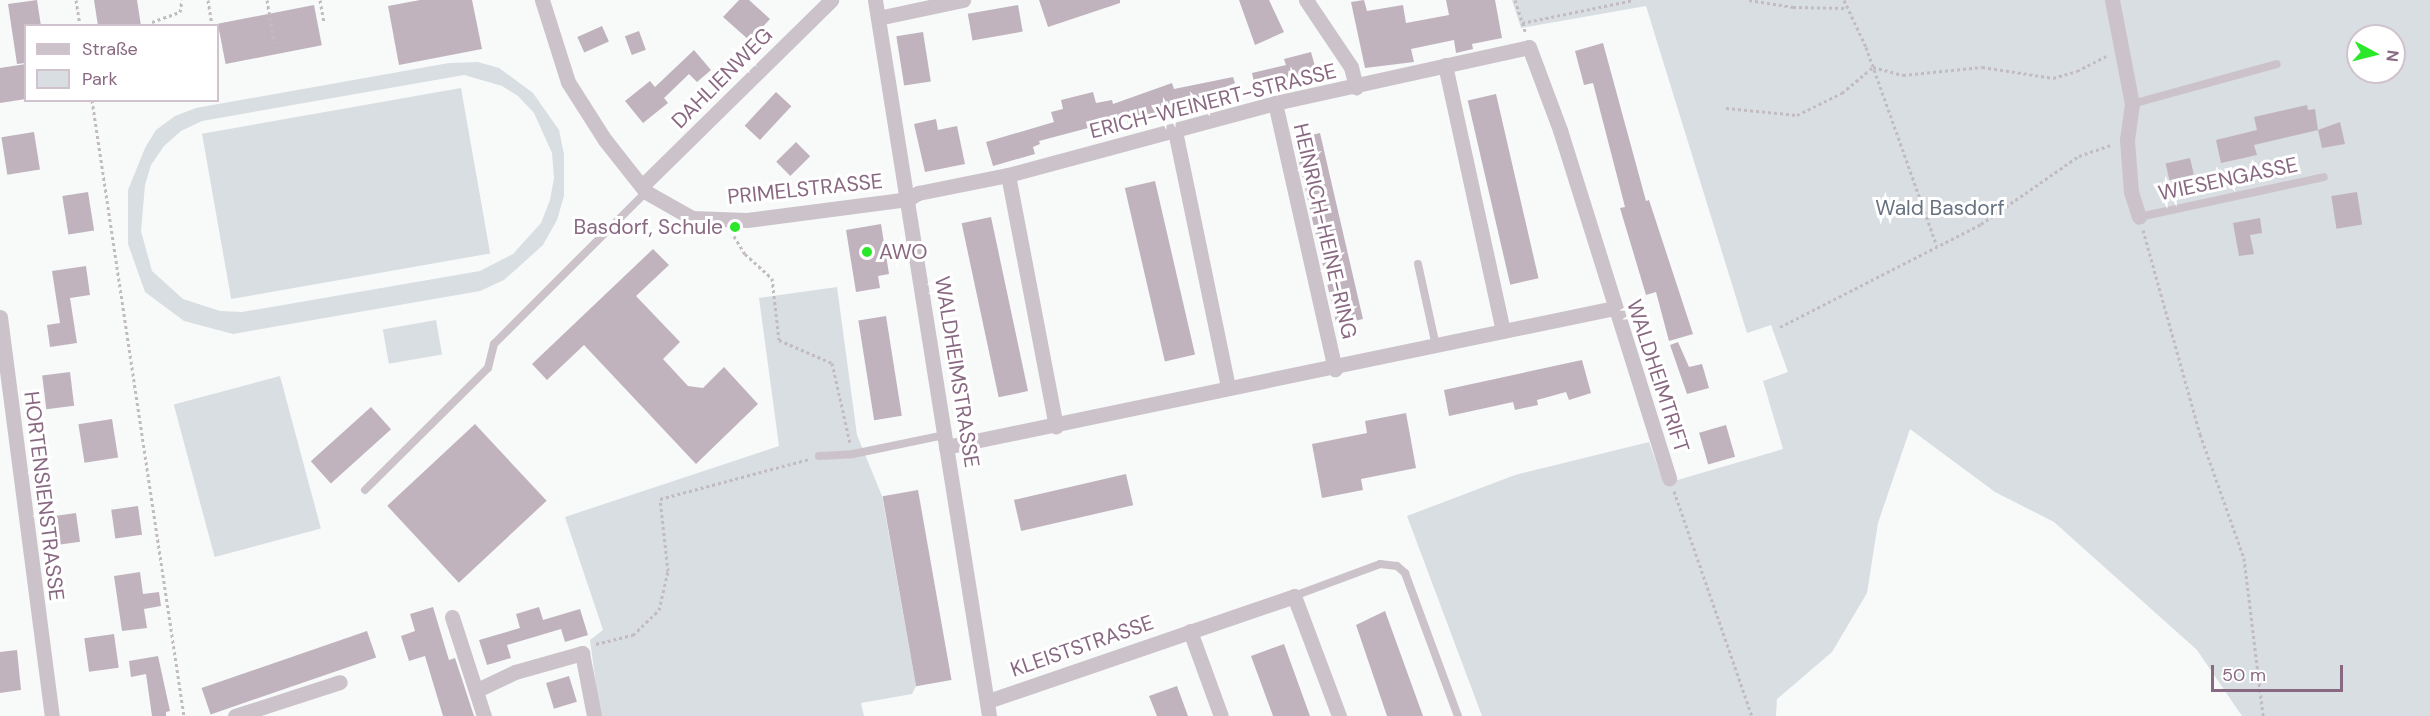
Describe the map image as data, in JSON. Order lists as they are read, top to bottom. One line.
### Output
{"streets":{"street":["DAHLIENWEG","ERICH-WEINERT-STRASSE","PRIMELSTRASSE","HEINRICH-HEINE-RING","WALDHEIMSTRASSE","WALDHEIMTRIFT","HORTENSIENSTRASSE","KLEISTSTRASSE"],"lane":["WIESENGASSE"]},"crossings":[["DAHLIENWEG","PRIMELSTRASSE"],["ERICH-WEINERT-STRASSE","PRIMELSTRASSE"],["ERICH-WEINERT-STRASSE","HEINRICH-HEINE-RING"],["ERICH-WEINERT-STRASSE","WALDHEIMSTRASSE"],["ERICH-WEINERT-STRASSE","WALDHEIMTRIFT"],["PRIMELSTRASSE","WALDHEIMSTRASSE"],["HEINRICH-HEINE-RING","WALDHEIMSTRASSE"],["HEINRICH-HEINE-RING","WALDHEIMTRIFT"],["WALDHEIMSTRASSE","KLEISTSTRASSE"]],"parks":["Wald Basdorf"],"places":["Basdorf, Schule","AWO"],"legend":["Straße","Park"],"scale_bar":"50 m","north":"right"}
